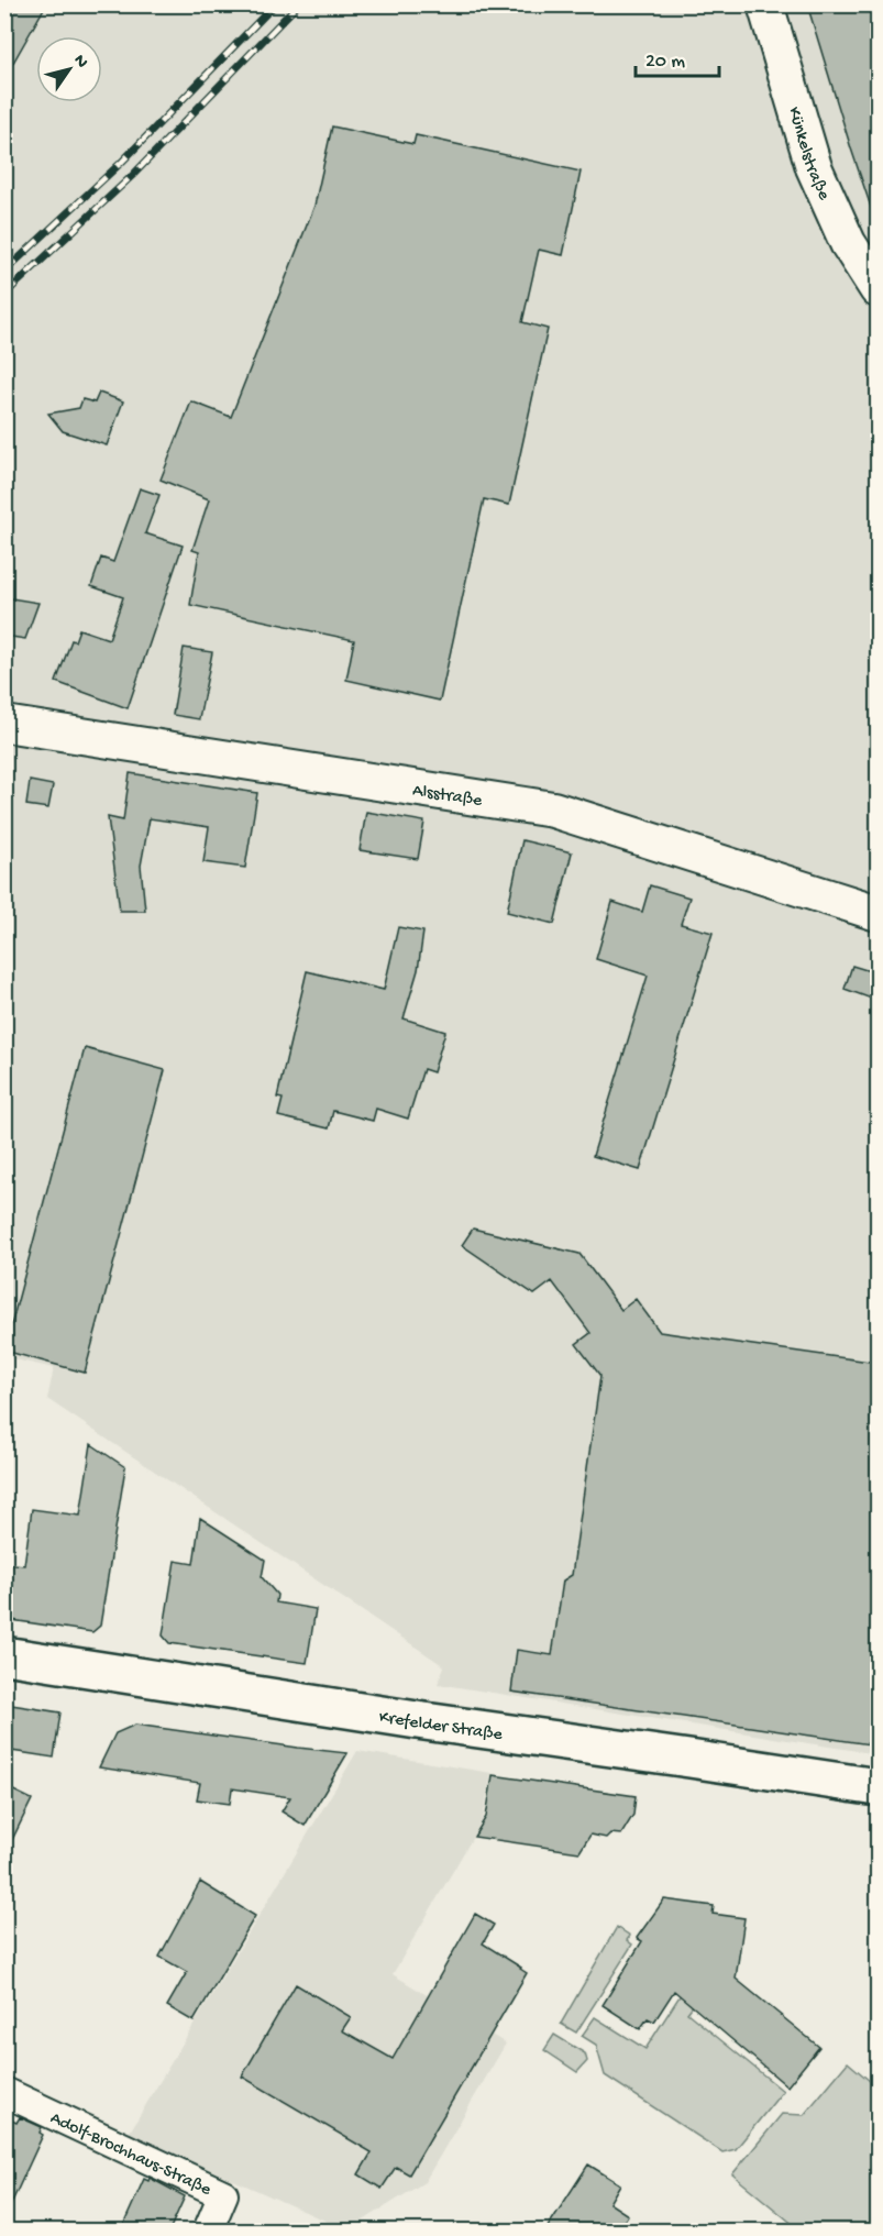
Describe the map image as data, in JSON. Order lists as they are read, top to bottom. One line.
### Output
{"streets":{"main road":["Krefelder Straße"],"street":["Künkelstraße","Alsstraße","Adolf-Brochhaus-Straße"]},"scale_bar":"20 m","north":"top right"}
